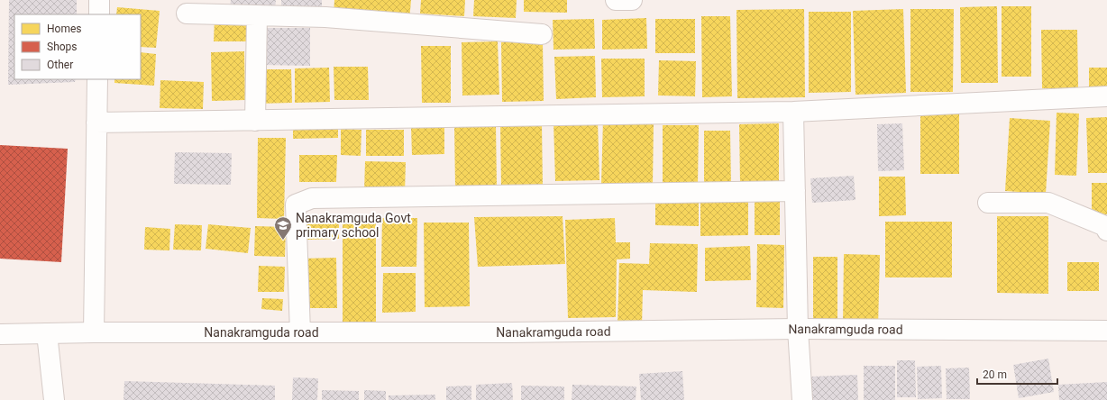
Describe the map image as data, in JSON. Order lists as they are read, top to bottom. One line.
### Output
{"streets":{"street":["Nanakramguda road"]},"places":{"school or university":["Nanakramguda Govt primary school"]},"legend":["Homes","Shops","Other"],"scale_bar":"20 m"}
